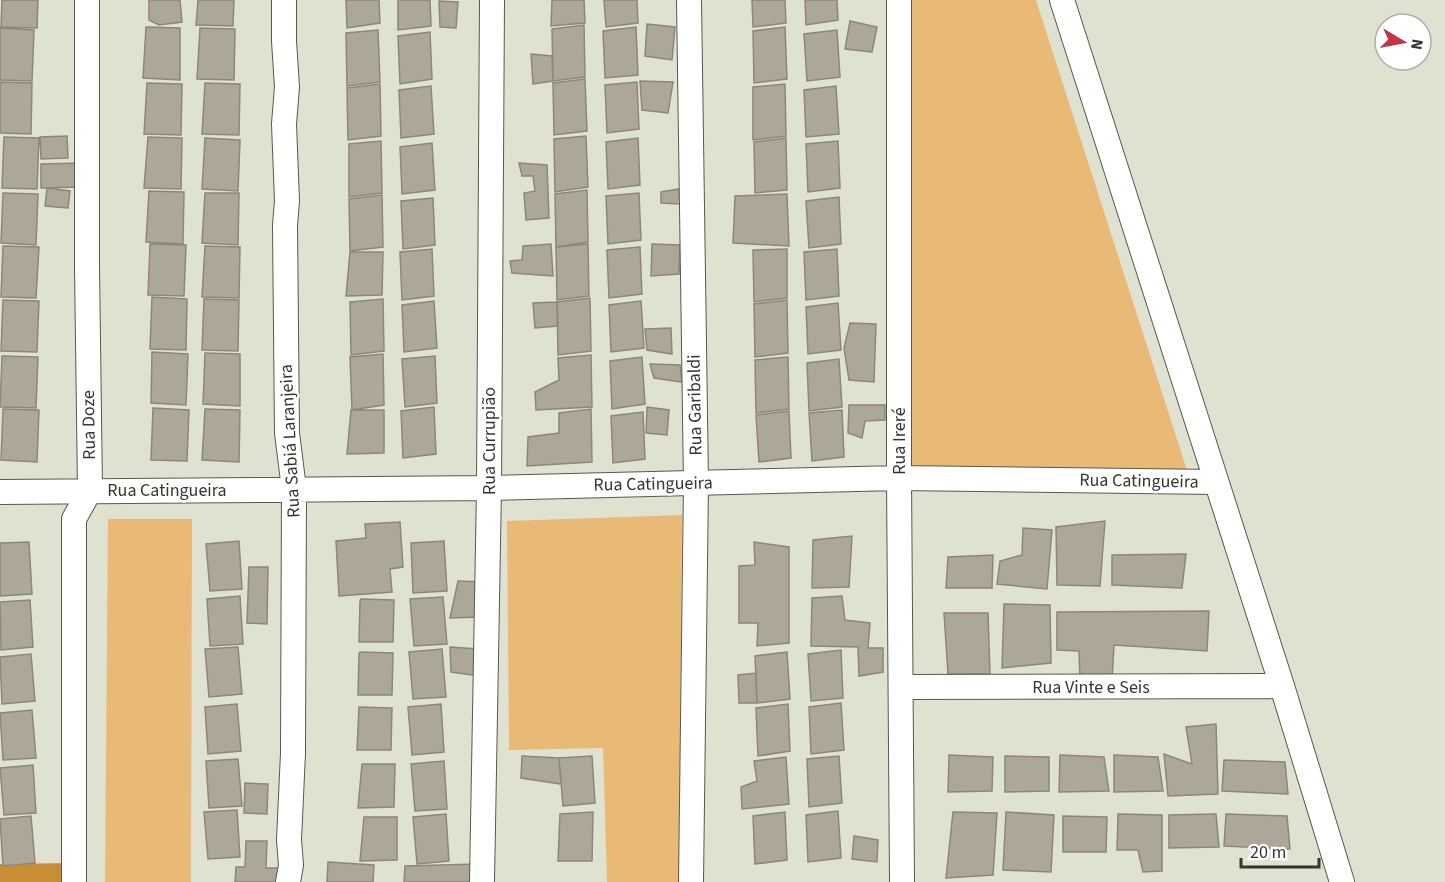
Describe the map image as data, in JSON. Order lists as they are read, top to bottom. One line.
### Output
{"streets":{"street":["Rua Garibaldi","Rua Doze","Rua Sabiá Laranjeira","Rua Currupião","Rua Ireré","Rua Catingueira","Rua Vinte e Seis"]},"crossings":[["Rua Garibaldi","Rua Catingueira"],["Rua Doze","Rua Catingueira"],["Rua Sabiá Laranjeira","Rua Catingueira"],["Rua Currupião","Rua Catingueira"],["Rua Ireré","Rua Catingueira"],["Rua Ireré","Rua Vinte e Seis"]],"scale_bar":"20 m","north":"right"}
